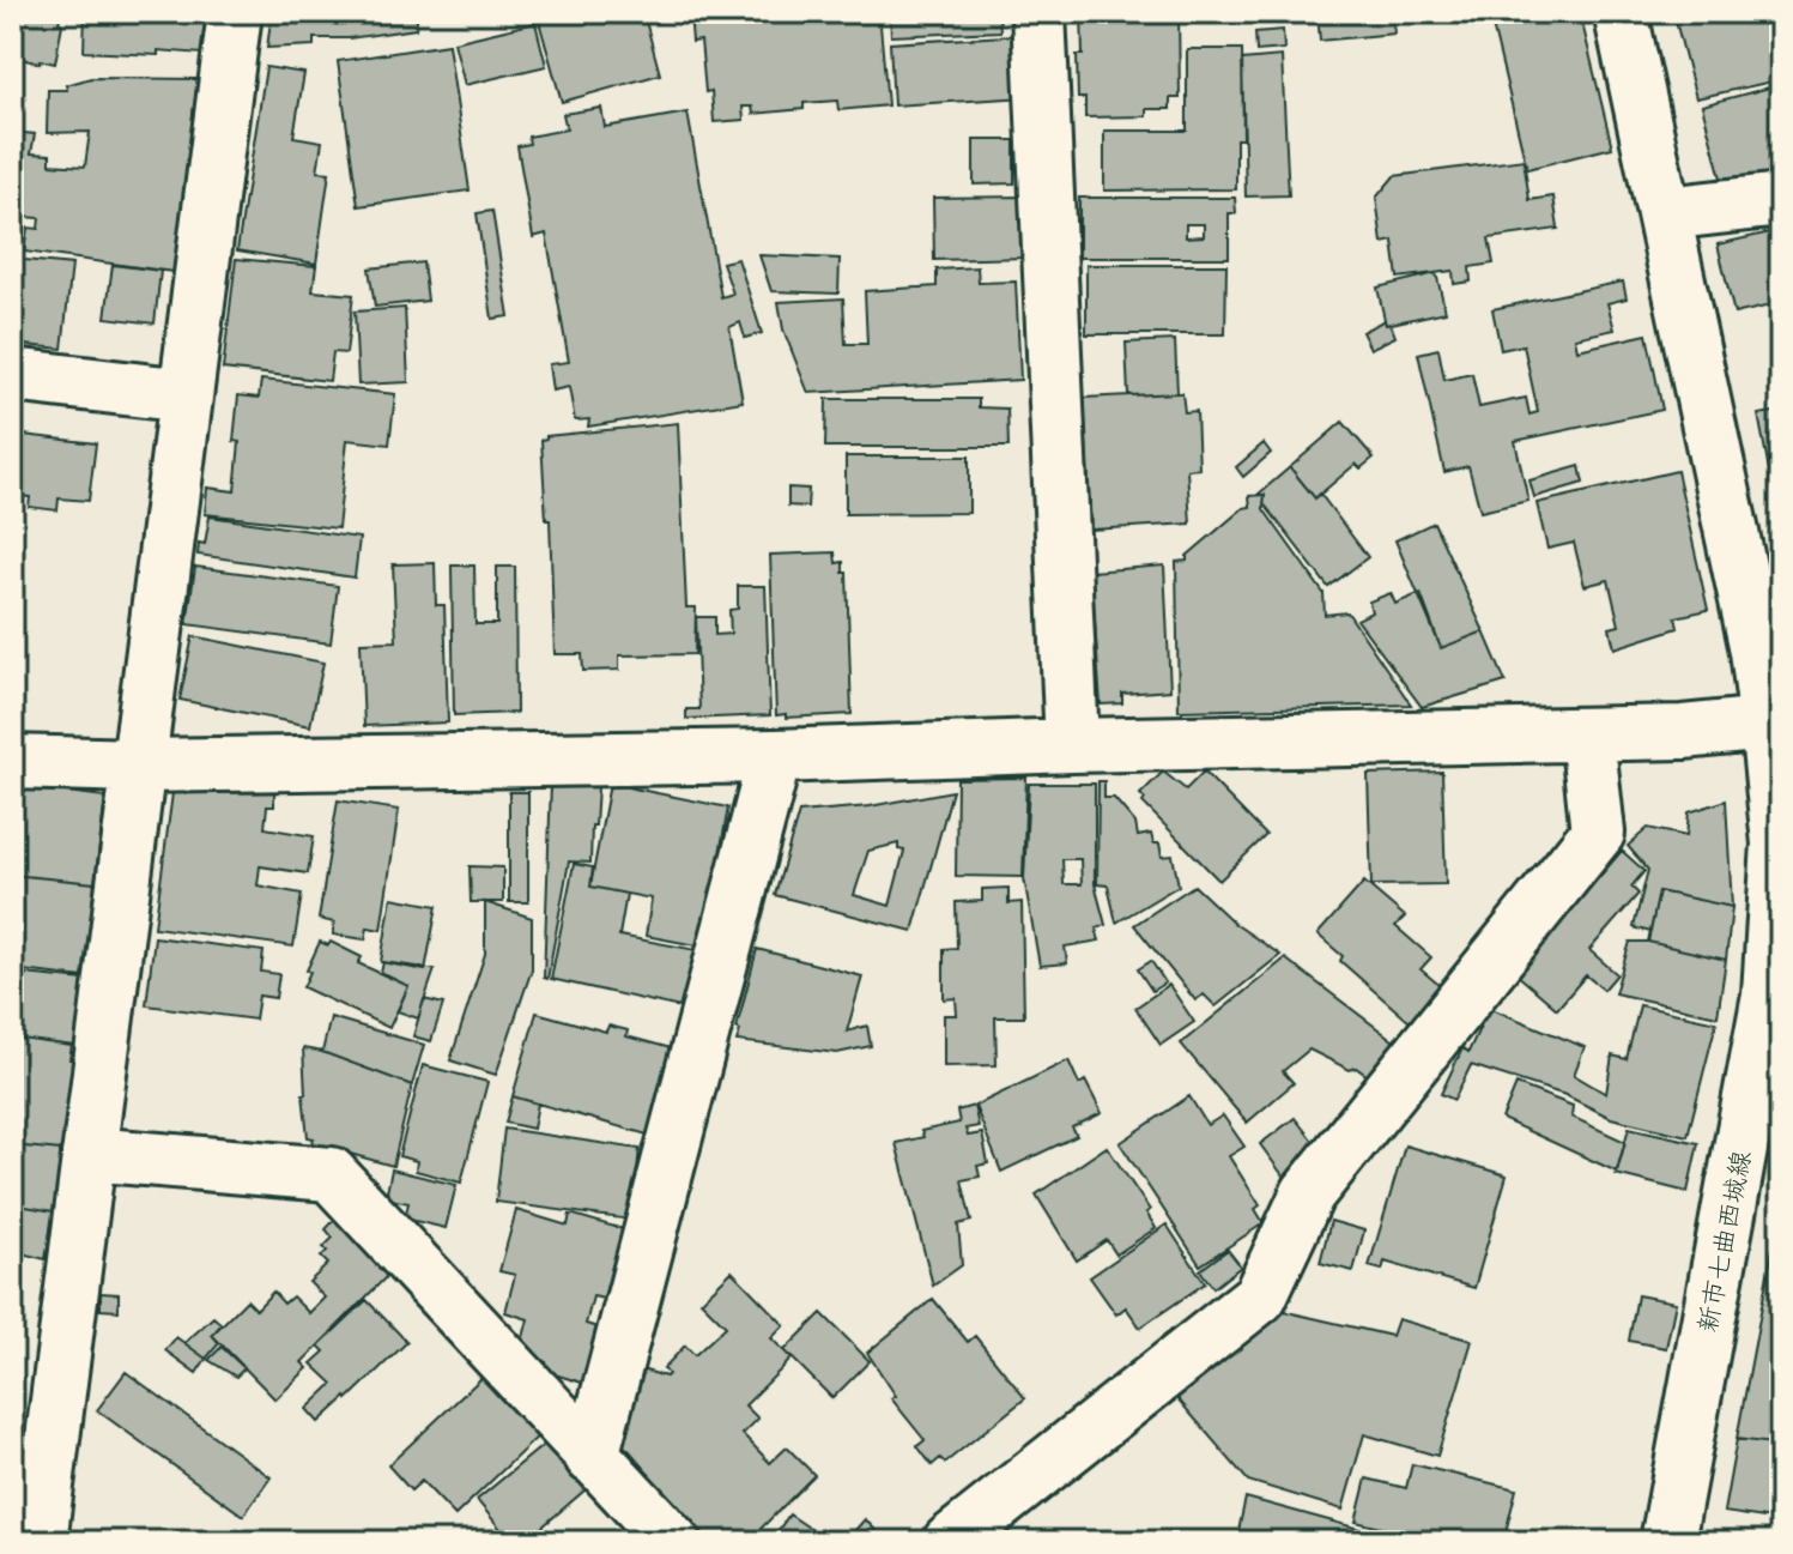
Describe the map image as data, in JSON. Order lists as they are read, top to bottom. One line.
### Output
{"streets":{"street":["新市七曲西城線"]}}
